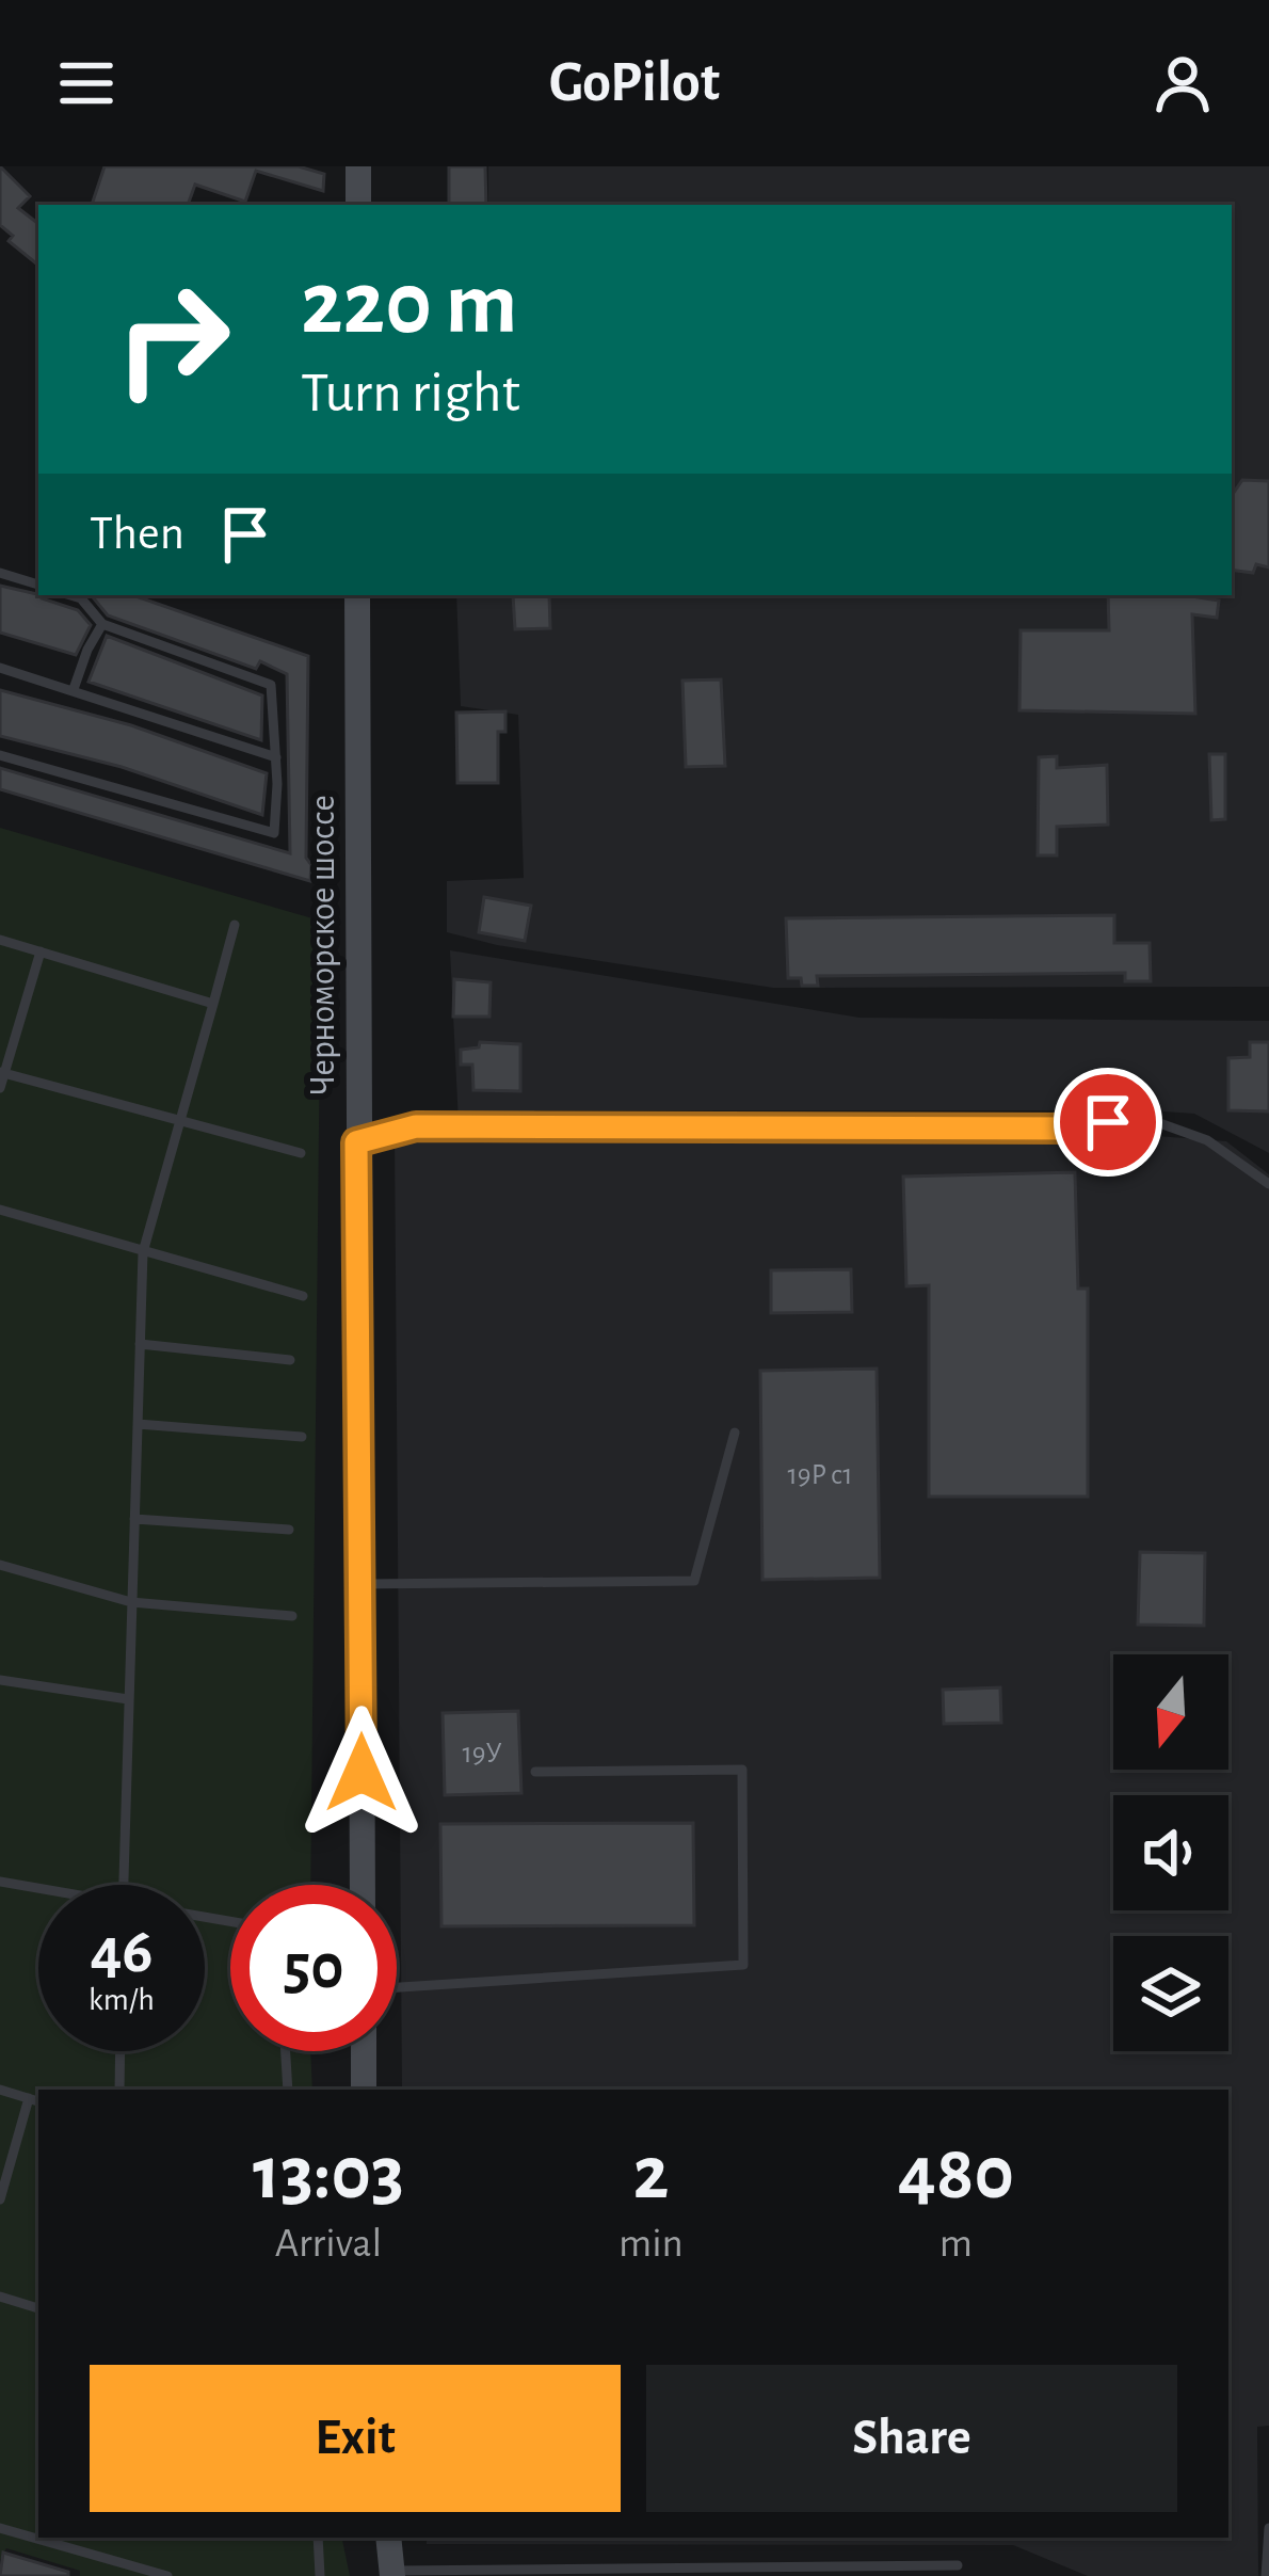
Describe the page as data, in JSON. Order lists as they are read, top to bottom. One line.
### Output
{"streets":{"main road":["Черноморское шоссе"]},"house_numbers":["19Р с1","19У"],"north":"bottom","page":{"header":"GoPilot","turn":["220 m","Turn right"],"then":"Then","speed":"46 km/h","limit":"50","eta":["13:03","Arrival","2","min","480","m"],"buttons":["Exit","Share"]}}
